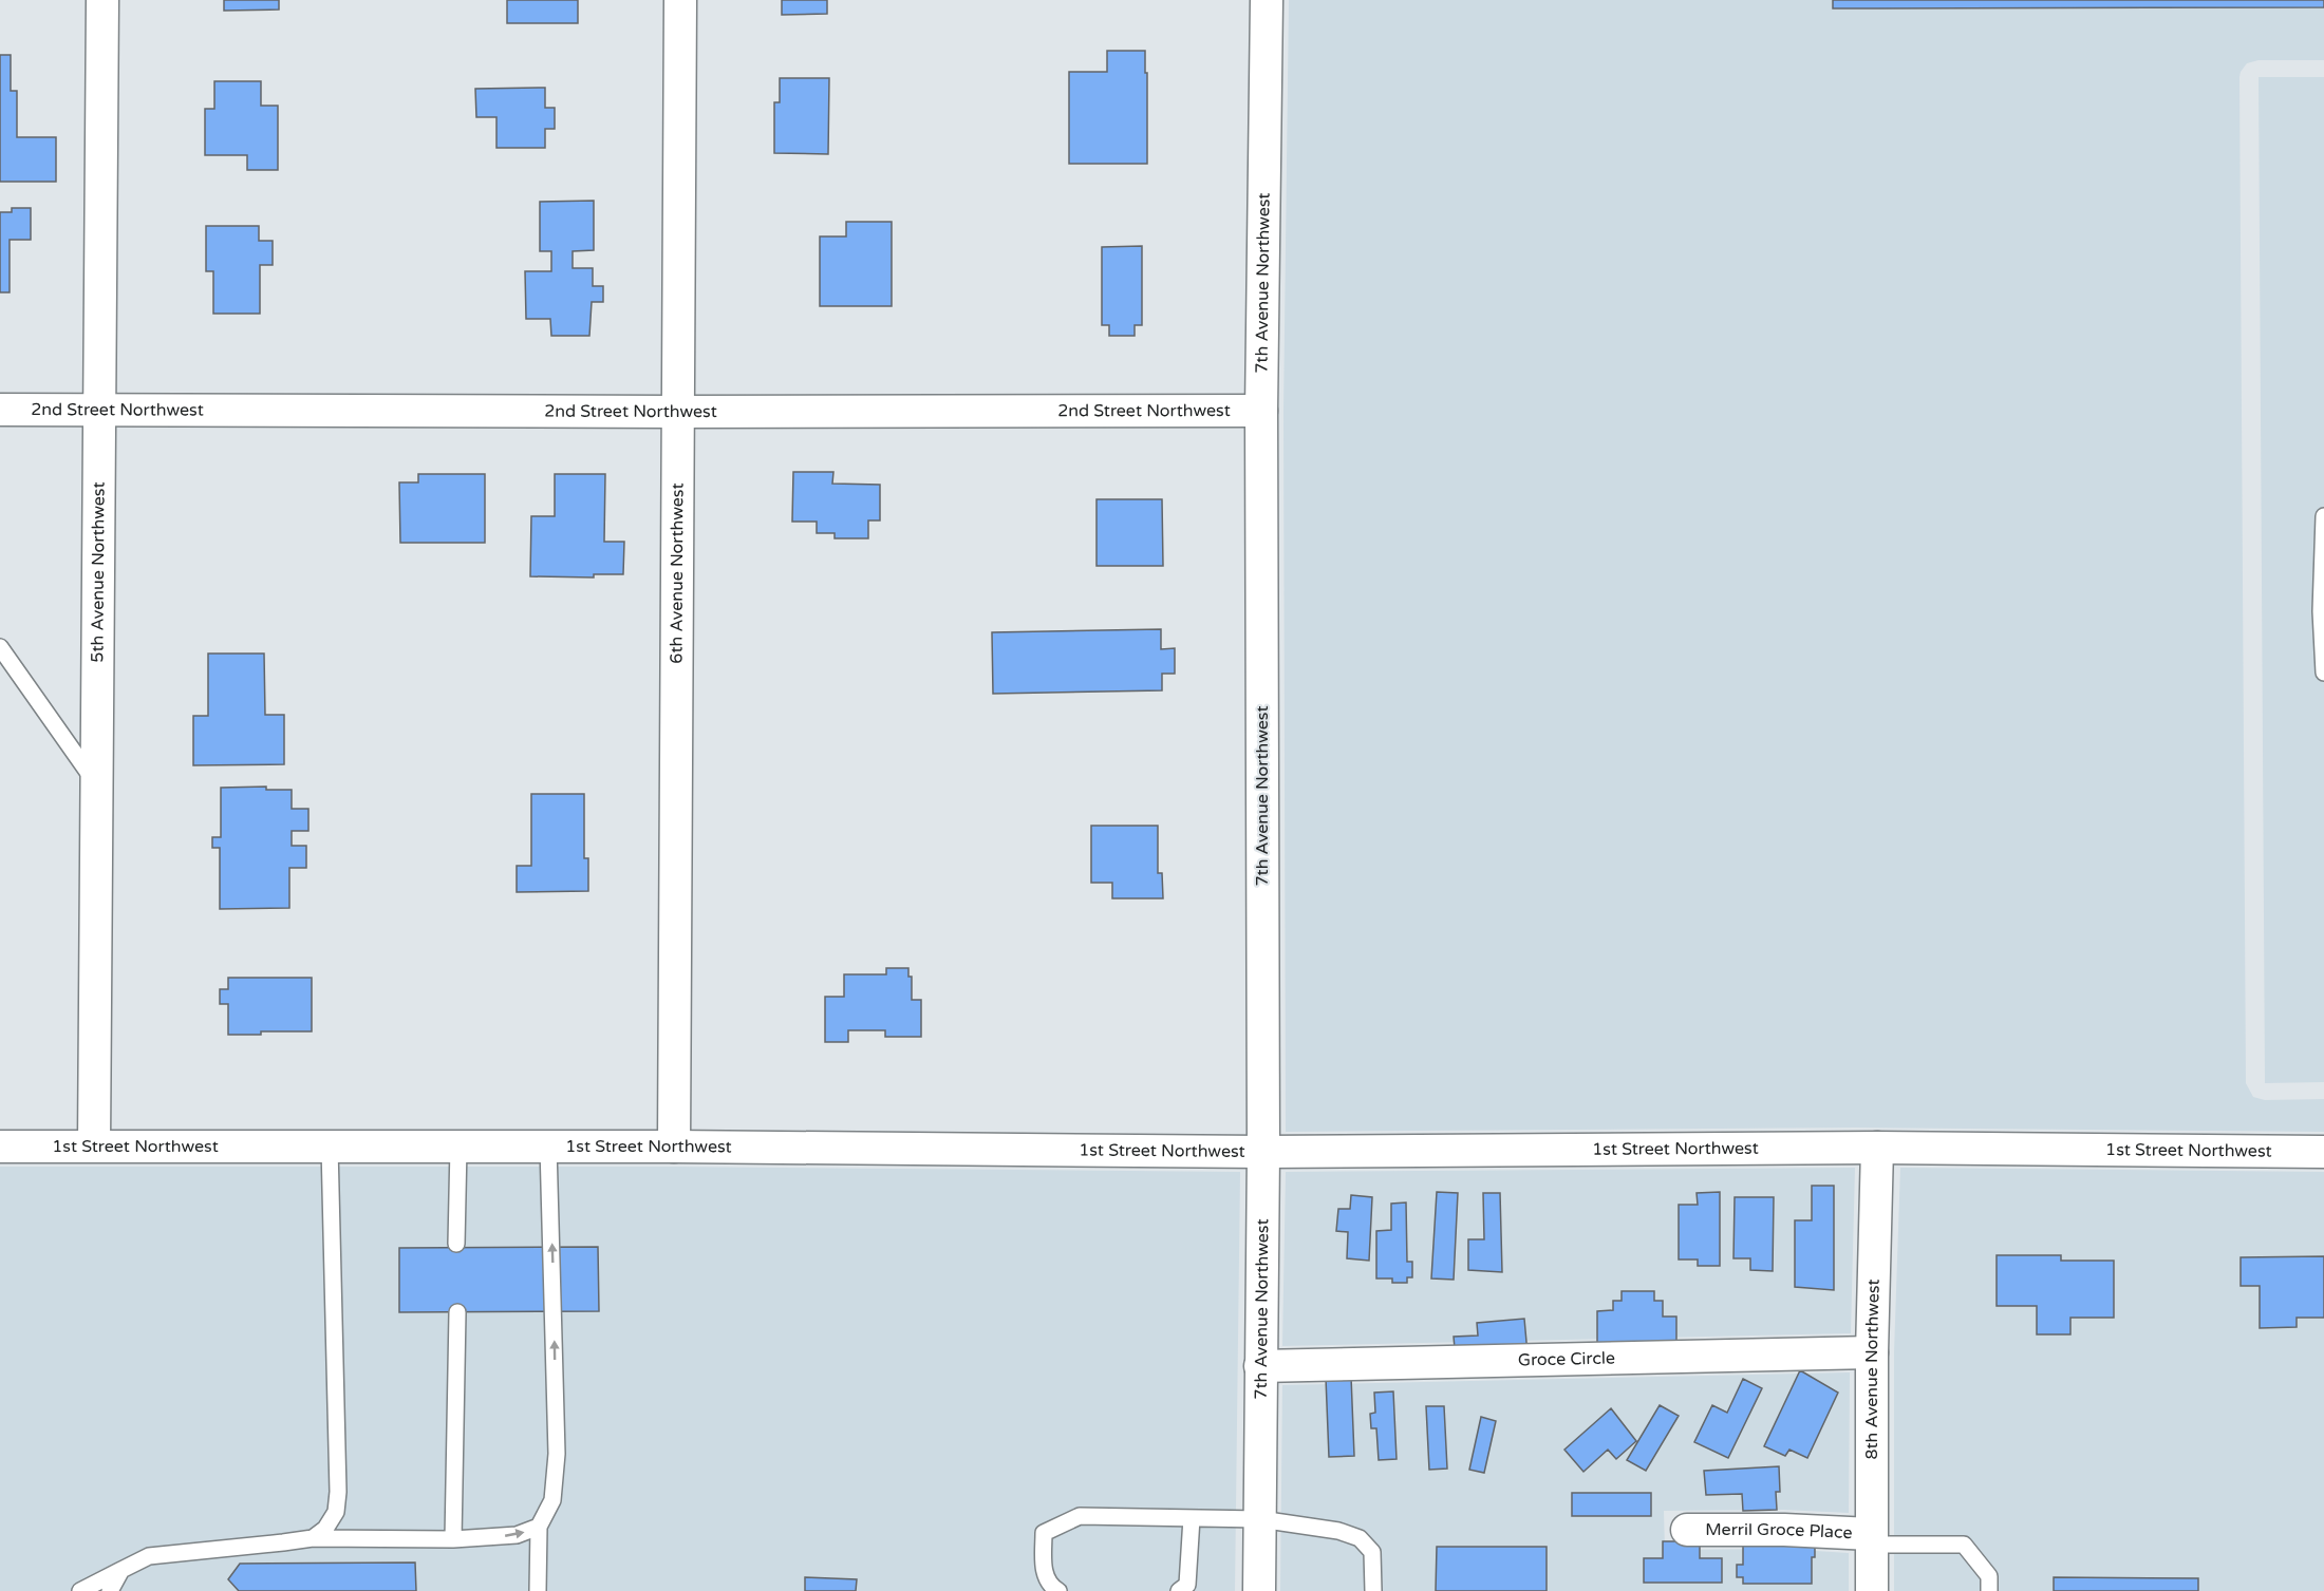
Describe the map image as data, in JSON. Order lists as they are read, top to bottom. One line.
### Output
{"streets":{"street":["7th Avenue Northwest","2nd Street Northwest","5th Avenue Northwest","6th Avenue Northwest","1st Street Northwest","Groce Circle","8th Avenue Northwest","Merril Groce Place"]},"crossings":[["7th Avenue Northwest","2nd Street Northwest"],["7th Avenue Northwest","1st Street Northwest"],["7th Avenue Northwest","Groce Circle"],["2nd Street Northwest","5th Avenue Northwest"],["2nd Street Northwest","6th Avenue Northwest"],["5th Avenue Northwest","1st Street Northwest"],["6th Avenue Northwest","1st Street Northwest"],["1st Street Northwest","8th Avenue Northwest"],["Groce Circle","8th Avenue Northwest"],["8th Avenue Northwest","Merril Groce Place"]]}
